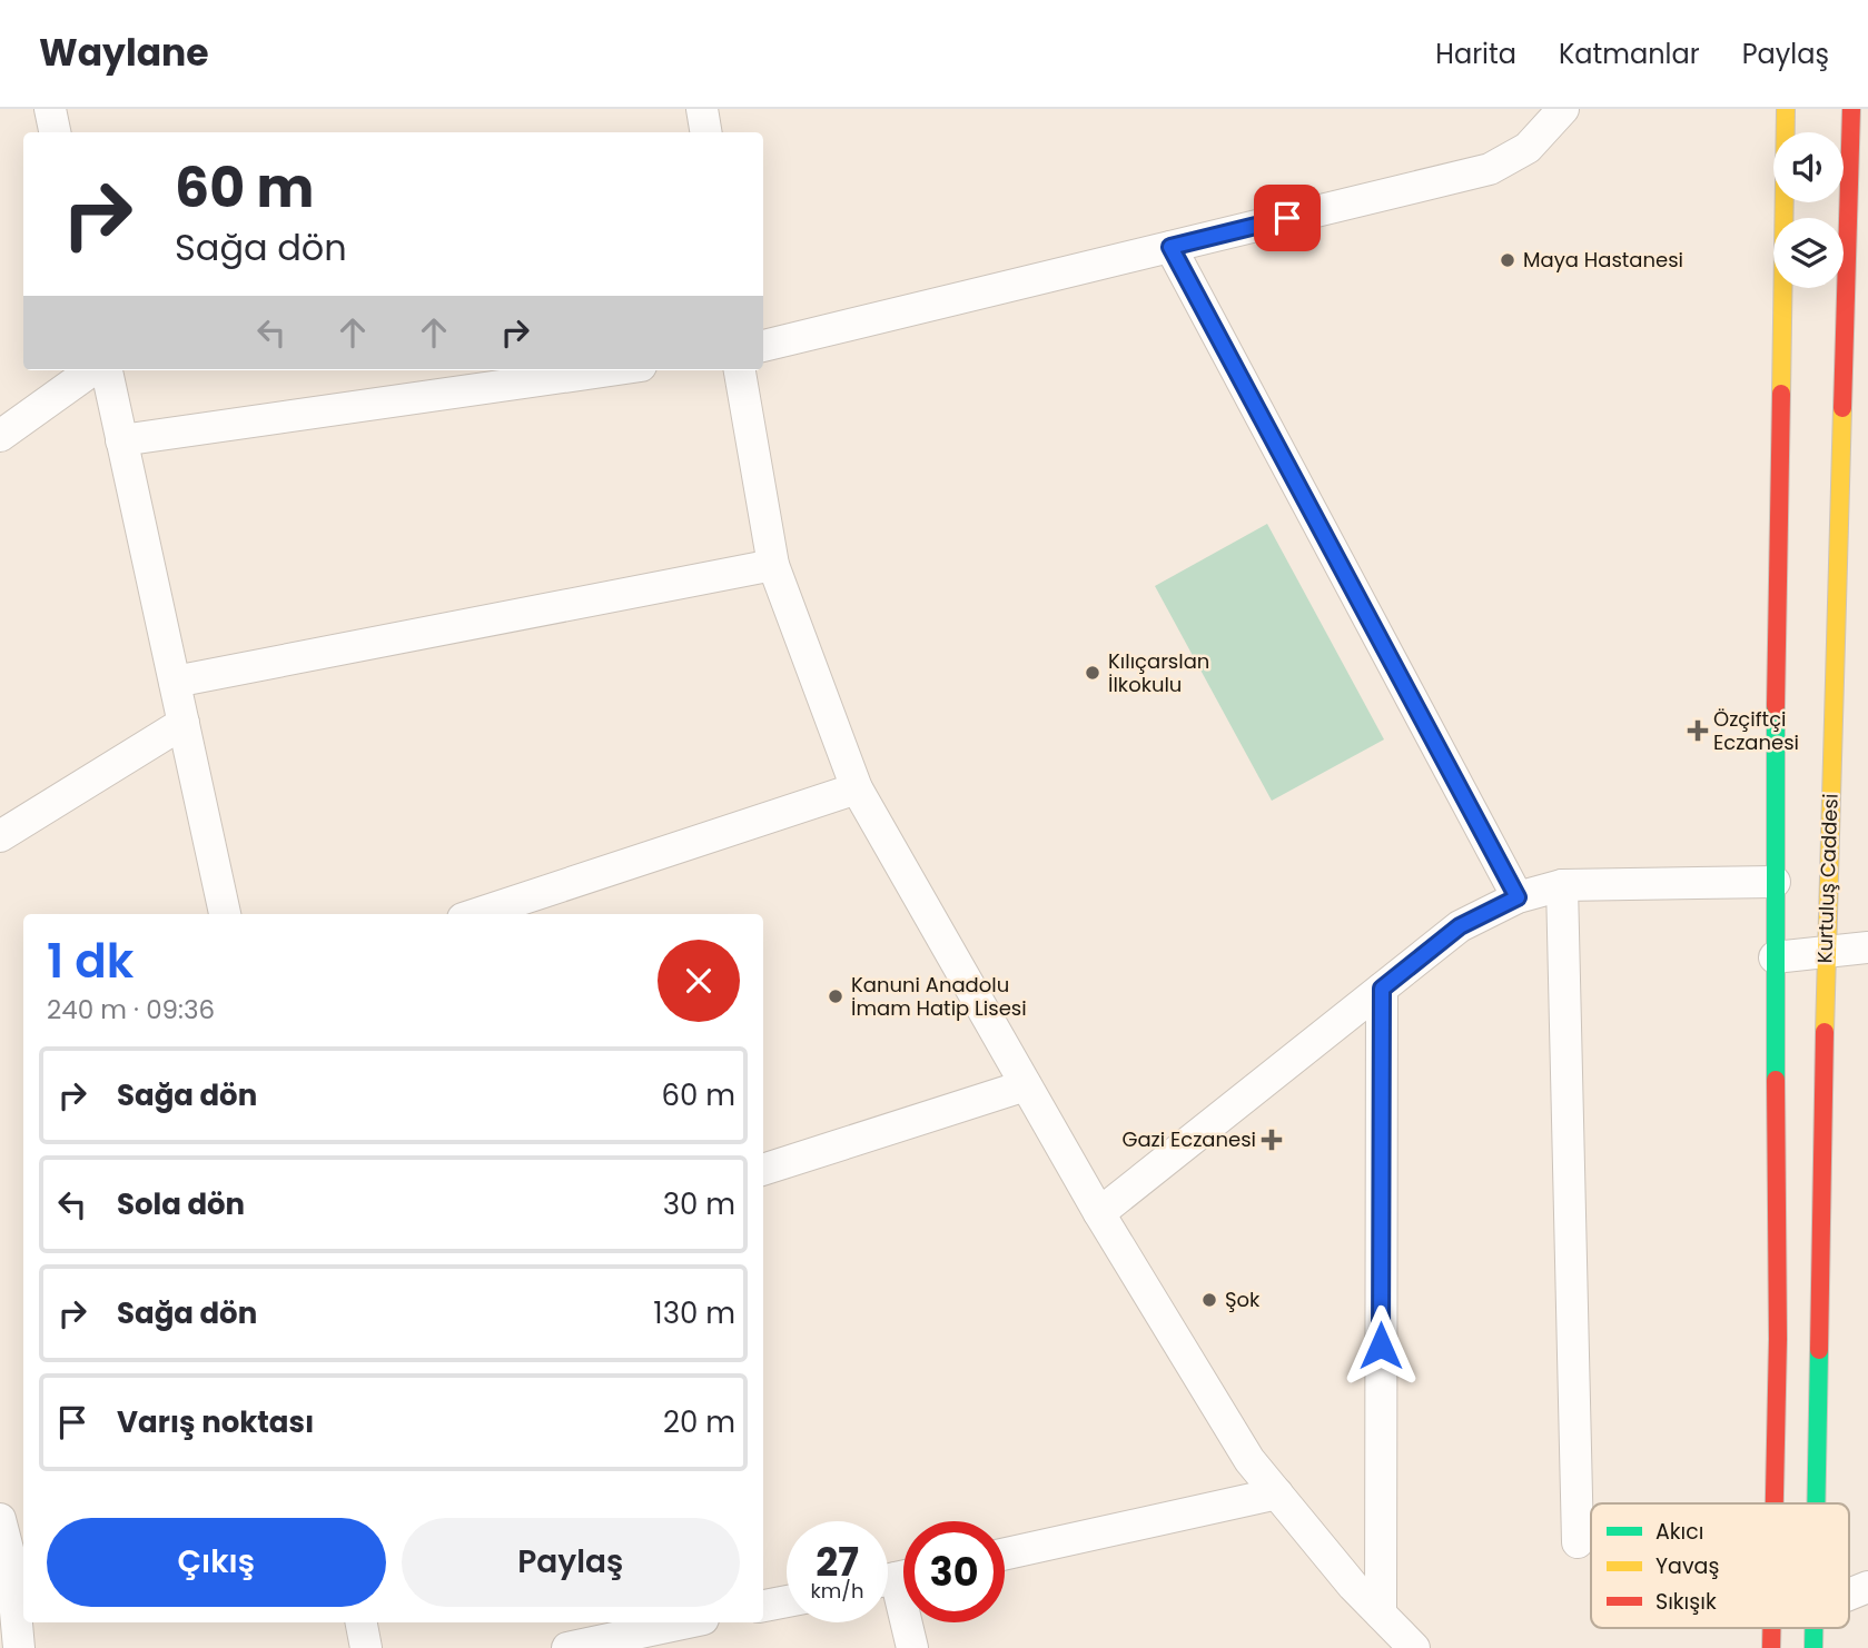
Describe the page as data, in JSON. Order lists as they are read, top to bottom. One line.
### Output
{"streets":{"main road":["Kurtuluş Caddesi"]},"places":{"other":["Maya Hastanesi","Kılıçarslan İlkokulu","Kanuni Anadolu İmam Hatip Lisesi","Şok"],"health":["Özçiftçi Eczanesi","Gazi Eczanesi"]},"legend":["Akıcı","Yavaş","Sıkışık"],"page":{"header":"Waylane","nav":["Harita","Katmanlar","Paylaş"],"turn":["60 m","Sağa dön"],"heading":["1 dk","240 m · 09:36"],"list":[{"name":"Sağa dön","value":"60 m"},{"name":"Sola dön","value":"30 m"},{"name":"Sağa dön","value":"130 m"},{"name":"Varış noktası","value":"20 m"}],"buttons":["Çıkış","Paylaş"],"speed":"27 km/h","limit":"30"}}
